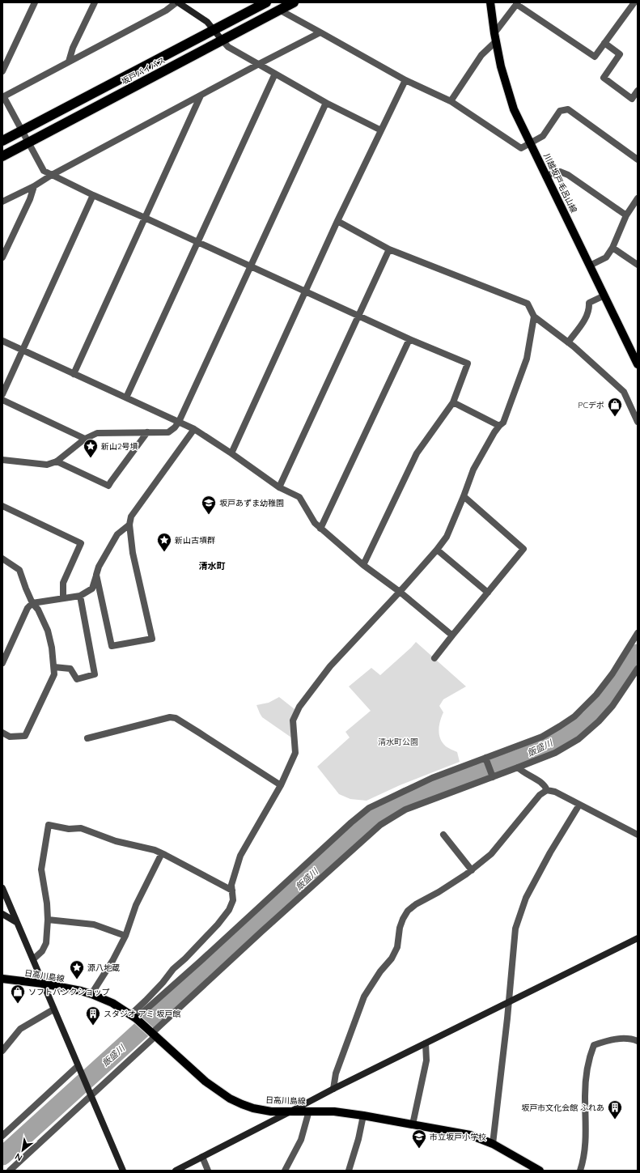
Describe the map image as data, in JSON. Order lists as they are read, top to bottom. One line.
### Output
{"streets":{"highway":["坂戸バイパス"],"main road":["川越坂戸毛呂山線","日高川島線"]},"districts":["清水町"],"water":["飯盛川"],"parks":["清水町公園"],"places":{"shop":["PCデポ","ソフトバンクショップ"],"place":["新山2号墳","新山古墳群","源八地蔵"],"school or university":["坂戸あずま幼稚園","市立坂戸小学校"],"building":["スタジオ アミ 坂戸館","坂戸市文化会館 ふれあ"]},"north":"bottom left"}
